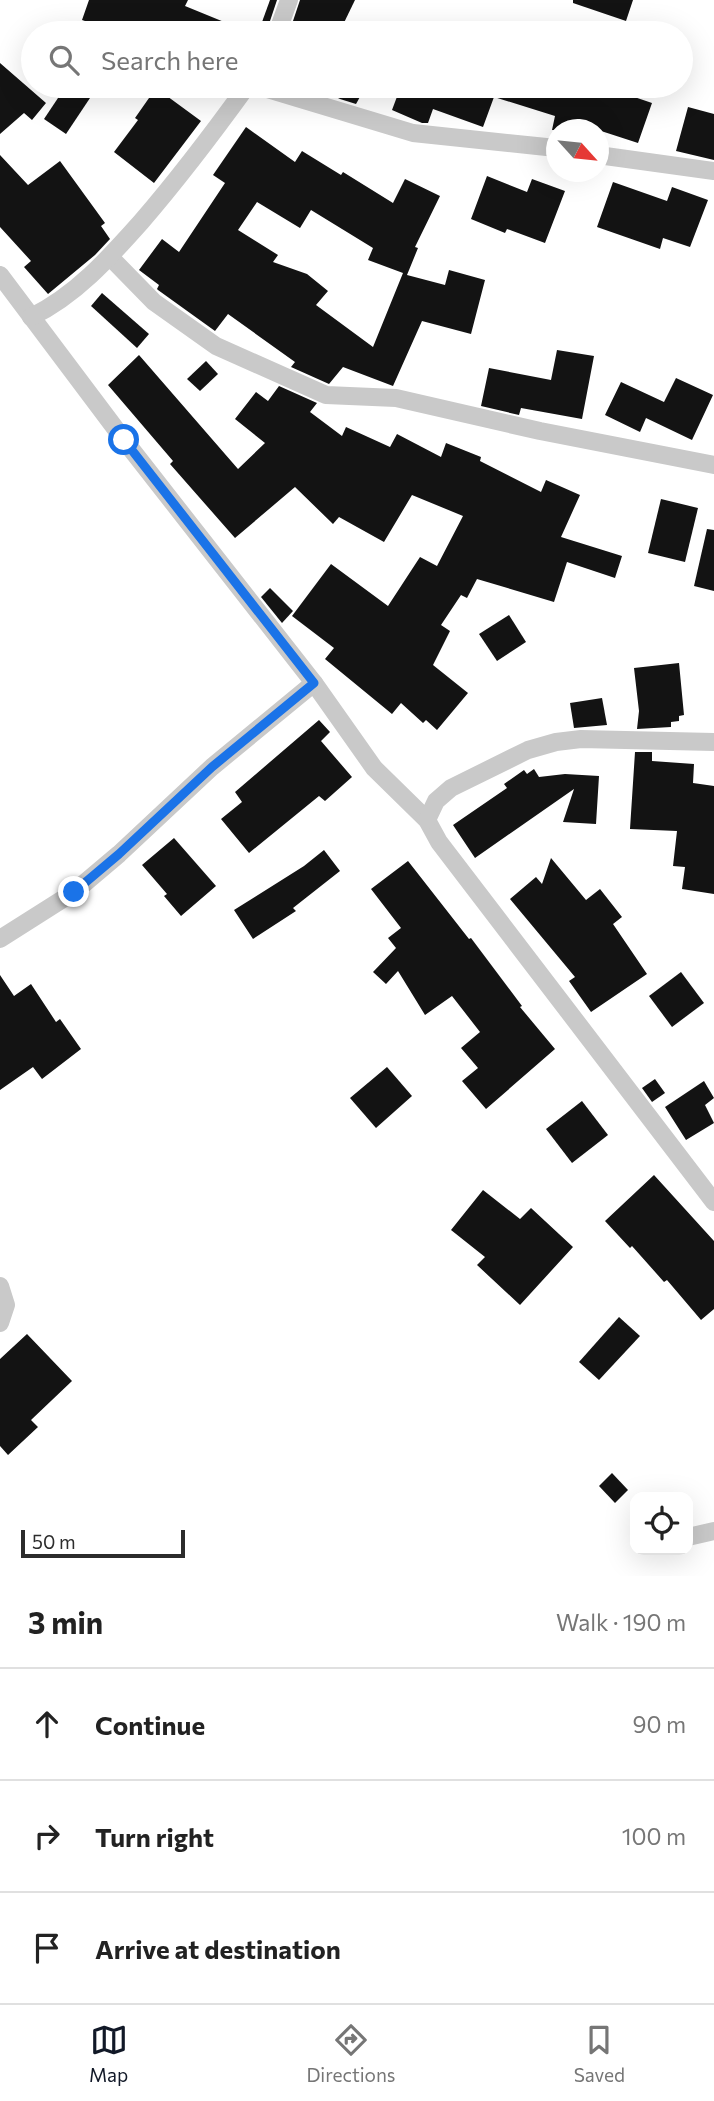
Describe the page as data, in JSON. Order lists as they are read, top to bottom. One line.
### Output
{"scale_bar":"50 m","north":"bottom right","page":{"search":"Search here","scale":"50 m","heading":["3 min","Walk · 190 m"],"list":[["Continue","90 m"],["Turn right","100 m"],"Arrive at destination"],"nav":["Map","Directions","Saved"]}}
